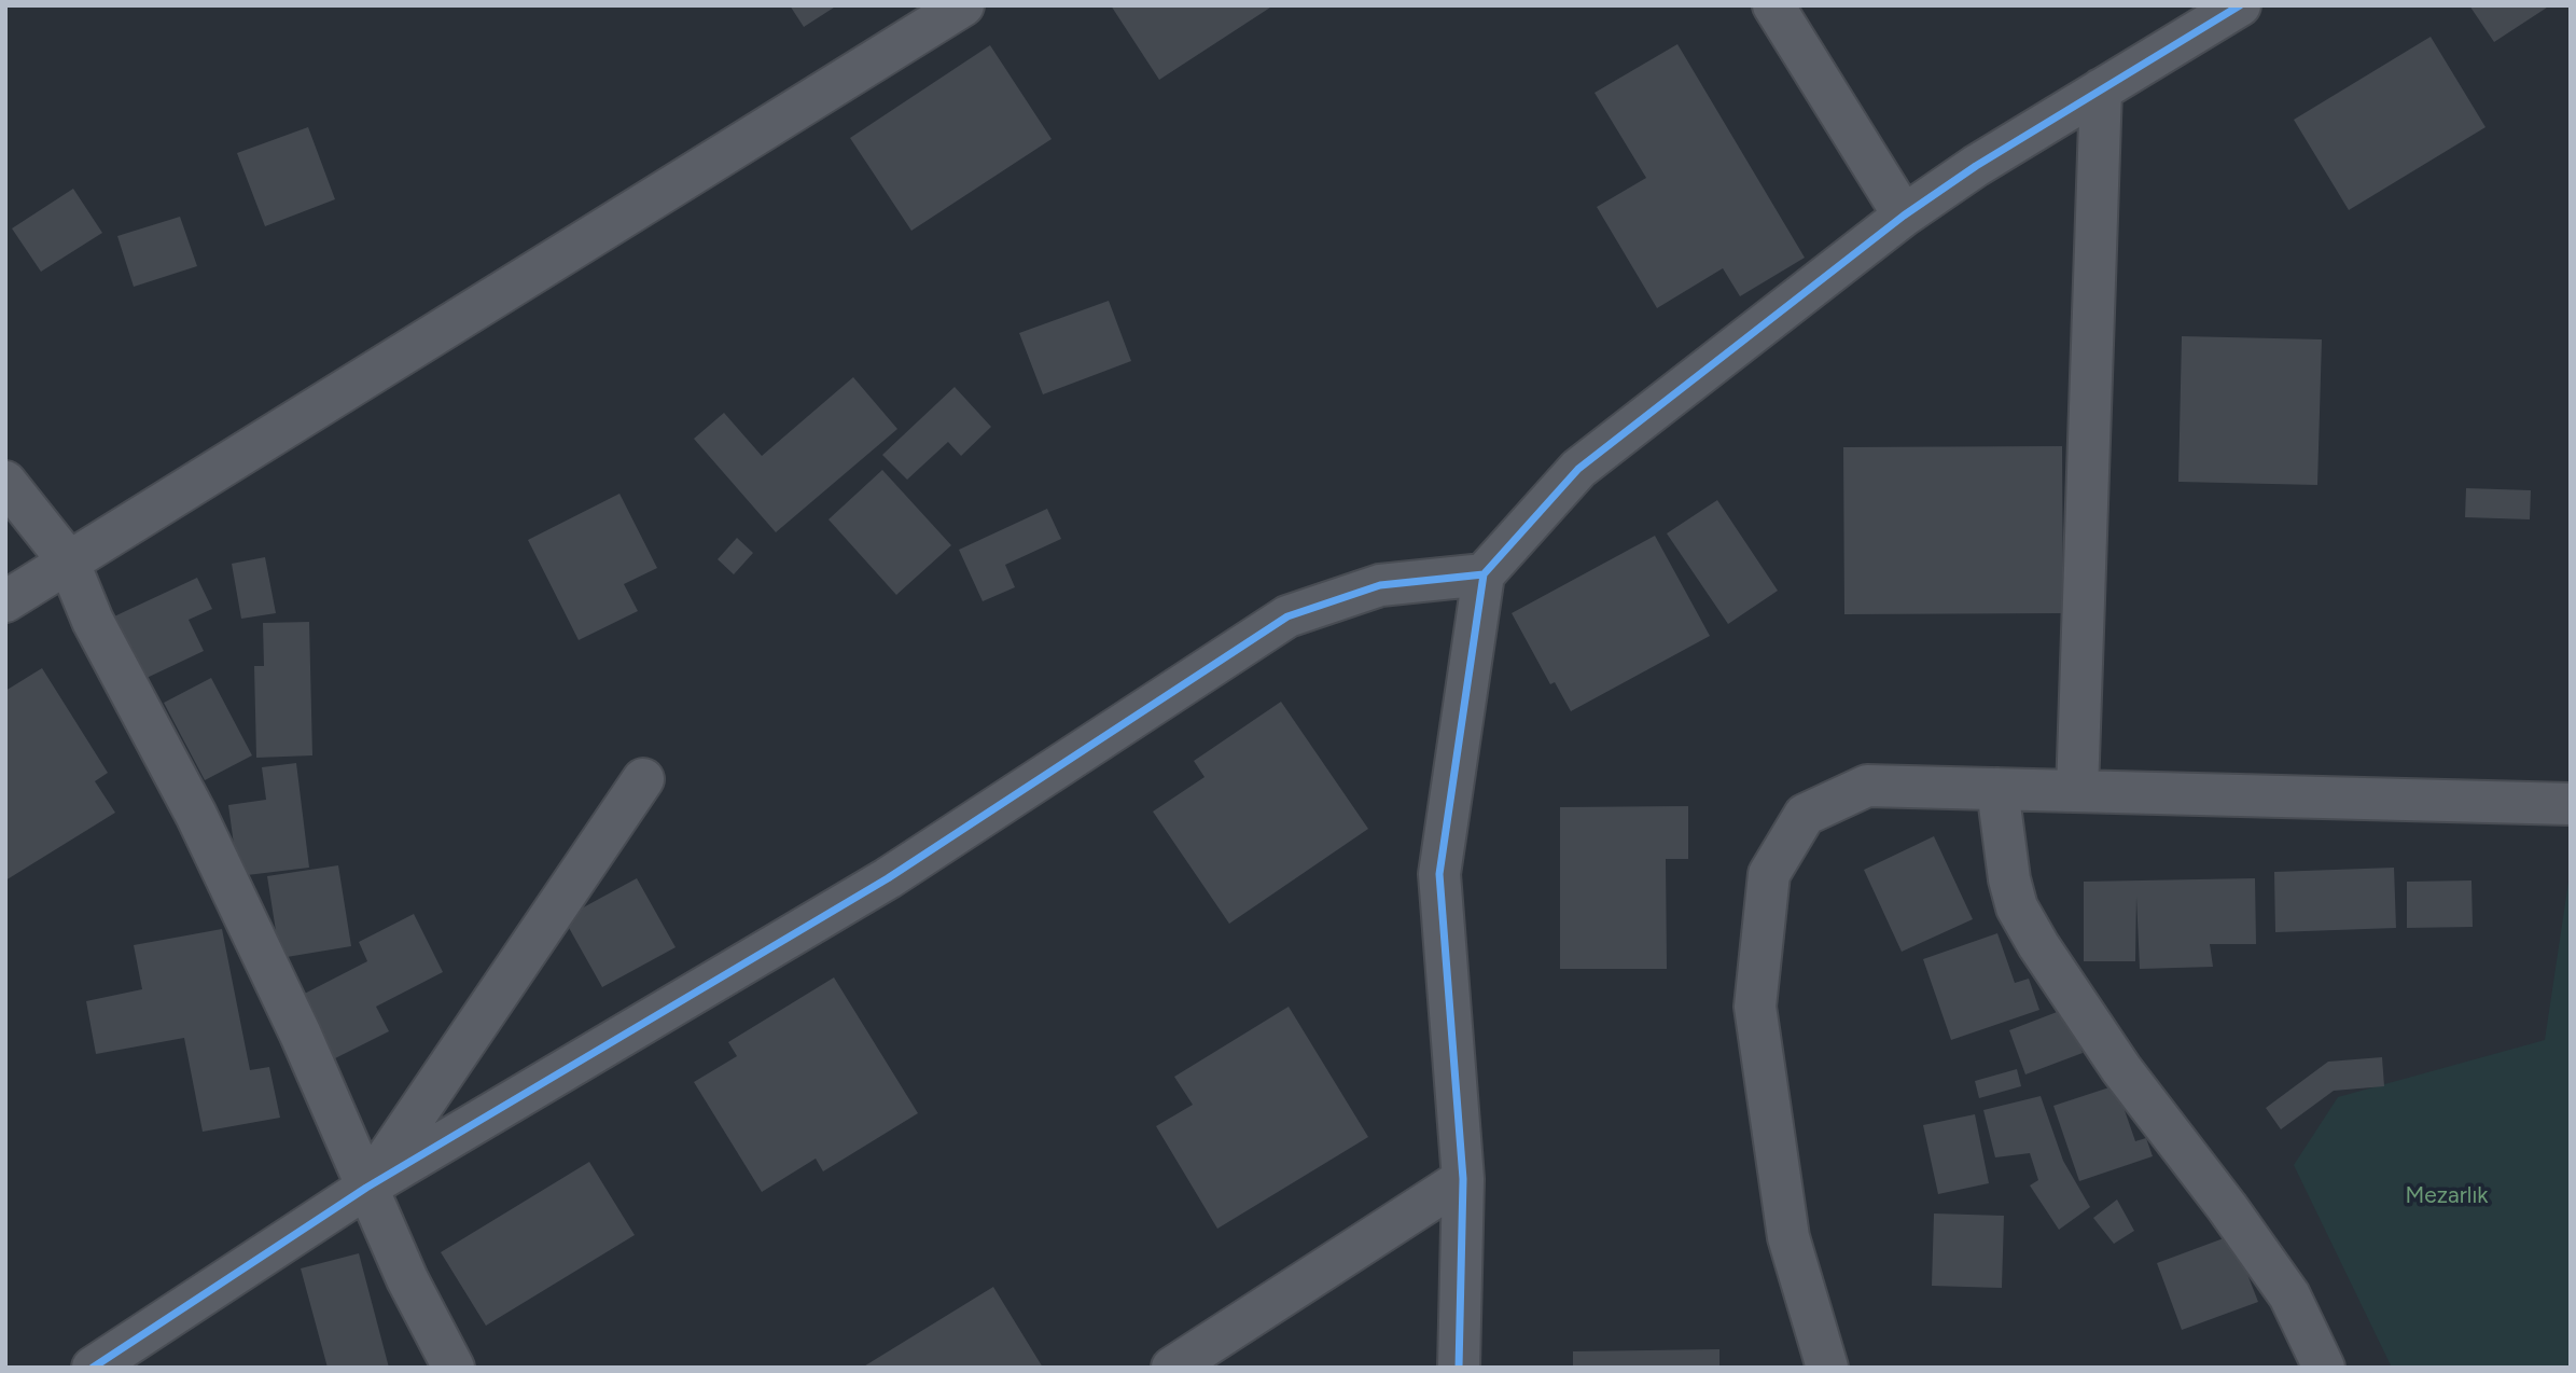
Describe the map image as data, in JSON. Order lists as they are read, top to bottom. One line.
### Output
{"parks":["Mezarlık"]}
